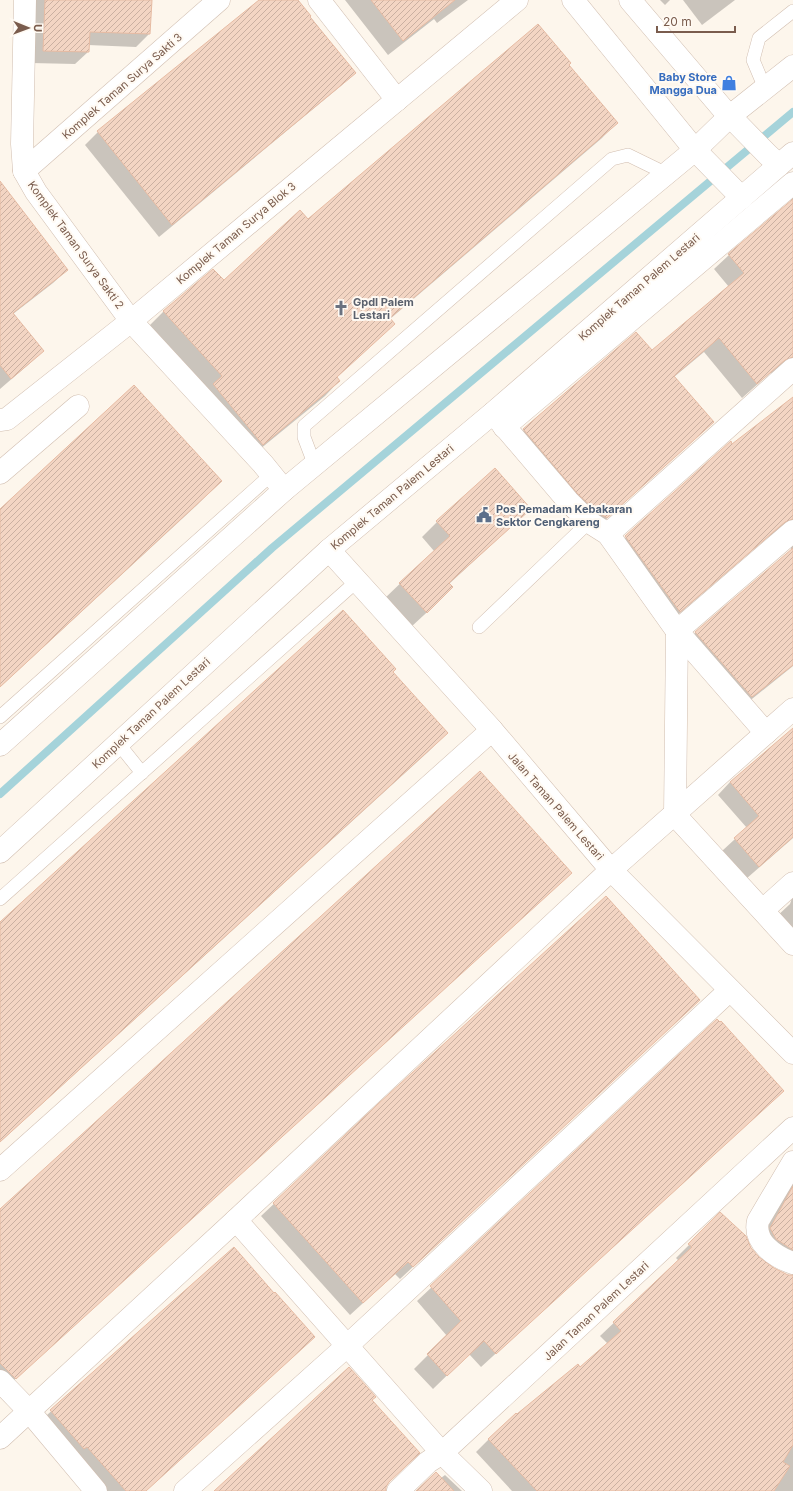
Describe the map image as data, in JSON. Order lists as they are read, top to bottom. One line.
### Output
{"streets":{"street":["Komplek Taman Surya Sakti 3","Komplek Taman Surya Blok 3","Komplek Taman Surya Sakti 2","Komplek Taman Palem Lestari","Jalan Taman Palem Lestari"]},"crossings":[["Komplek Taman Surya Sakti 3","Komplek Taman Surya Sakti 2"],["Komplek Taman Surya Blok 3","Komplek Taman Surya Sakti 2"],["Komplek Taman Palem Lestari","Jalan Taman Palem Lestari"]],"places":{"shop":["Baby Store Mangga Dua"],"church":["GpdI Palem Lestari"],"public building":["Pos Pemadam Kebakaran Sektor Cengkareng"]},"scale_bar":"20 m","north":"right"}
